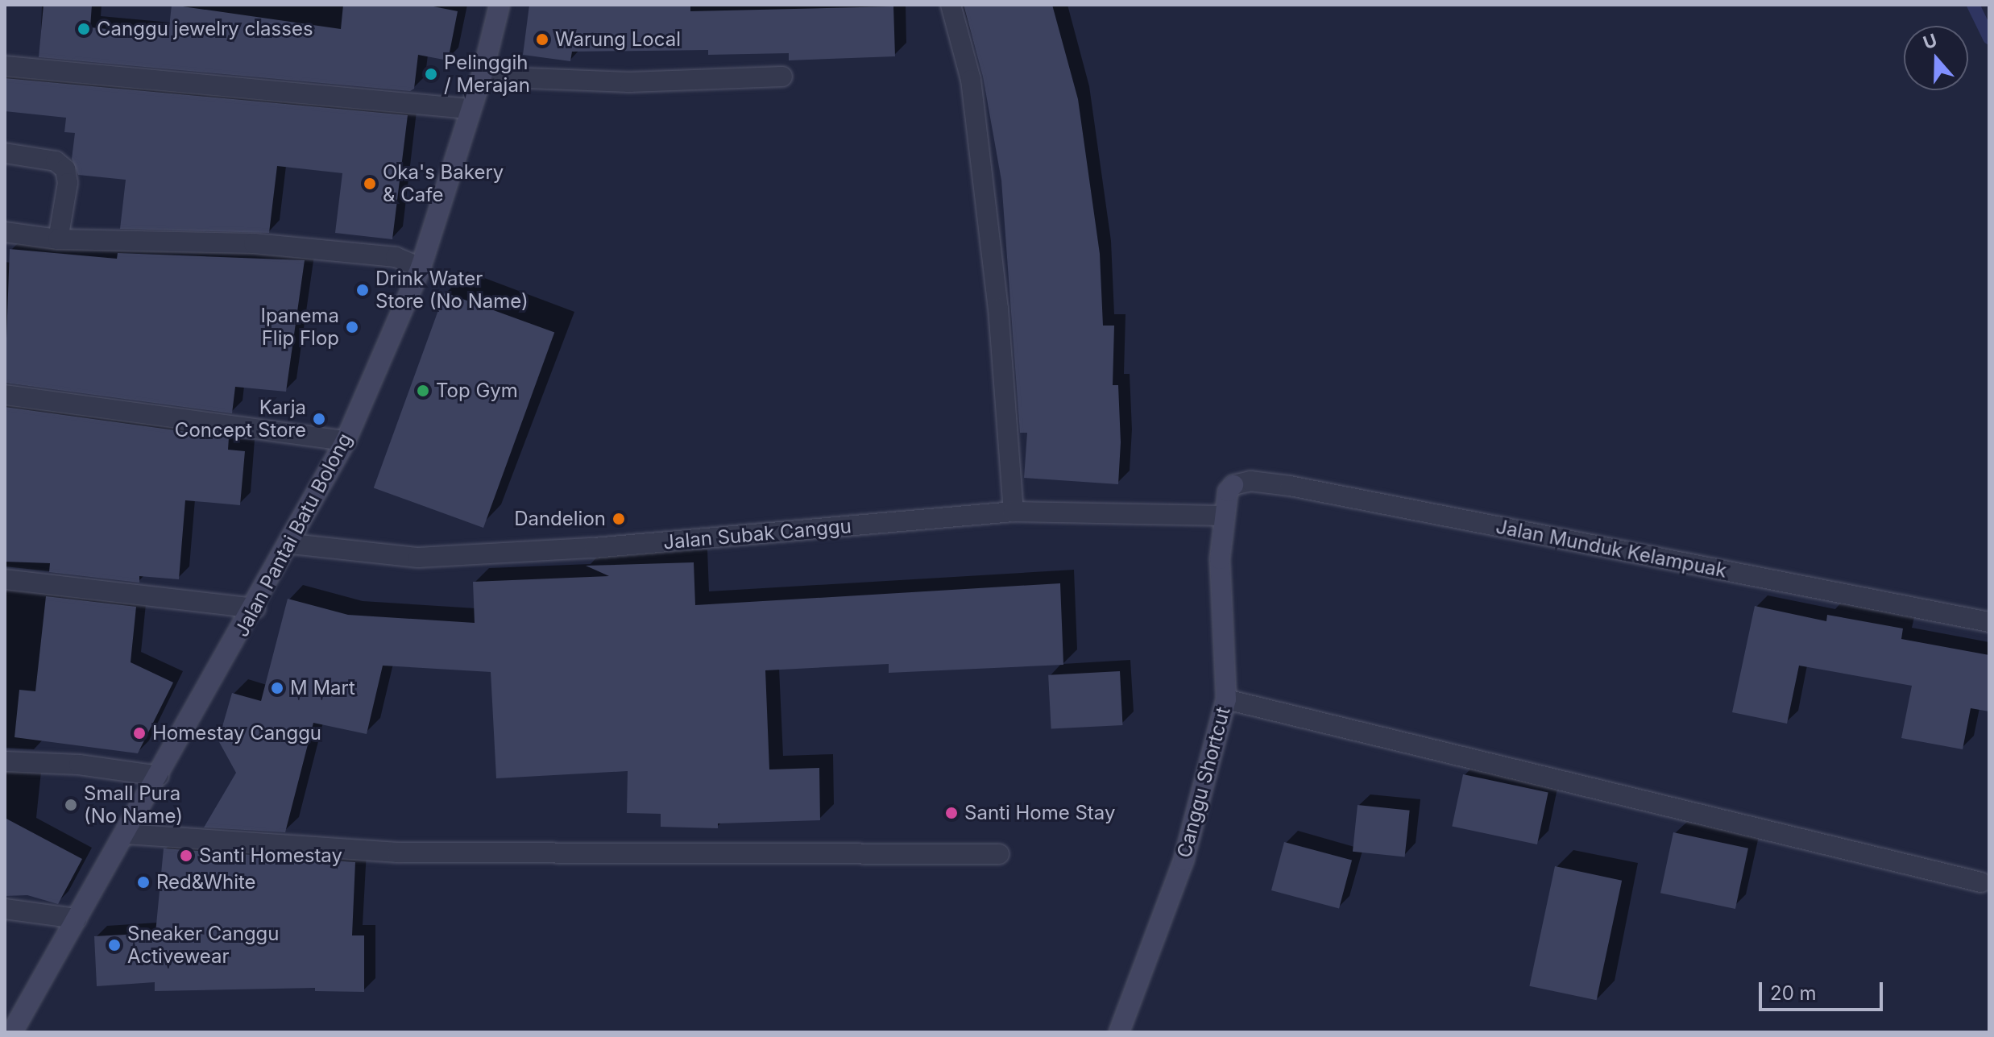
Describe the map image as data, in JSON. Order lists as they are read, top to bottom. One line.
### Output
{"streets":{"street":["Jalan Subak Canggu","Jalan Pantai Batu Bolong","Jalan Munduk Kelampuak","Canggu Shortcut"]},"crossings":[["Jalan Subak Canggu","Jalan Pantai Batu Bolong"],["Jalan Subak Canggu","Canggu Shortcut"],["Jalan Munduk Kelampuak","Canggu Shortcut"]],"places":["Canggu jewelry classes","Warung Local","Pelinggih / Merajan","Oka's Bakery & Cafe","Drink Water Store (No Name)","Ipanema Flip Flop","Top Gym","Karja Concept Store","Dandelion","M Mart","Homestay Canggu","Small Pura (No Name)","Santi Home Stay","Santi Homestay","Red&White","Sneaker Canggu Activewear"],"scale_bar":"20 m","north":"top"}
